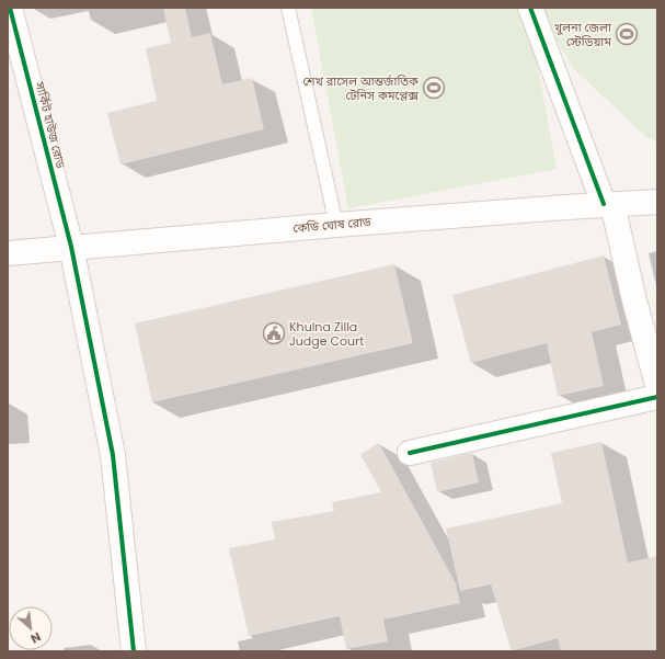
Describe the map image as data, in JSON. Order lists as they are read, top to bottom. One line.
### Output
{"streets":{"street":["সার্কিট হাউজ রোড","কেডি ঘোষ রোড"]},"crossings":[["সার্কিট হাউজ রোড","কেডি ঘোষ রোড"]],"places":{"sports":["খুলনা জেলা স্টেডিয়াম","শেখ রাসেল আন্তর্জাতিক টেনিস কমপ্লেক্স"],"public building":["Khulna Zilla Judge Court"]},"north":"bottom right"}
